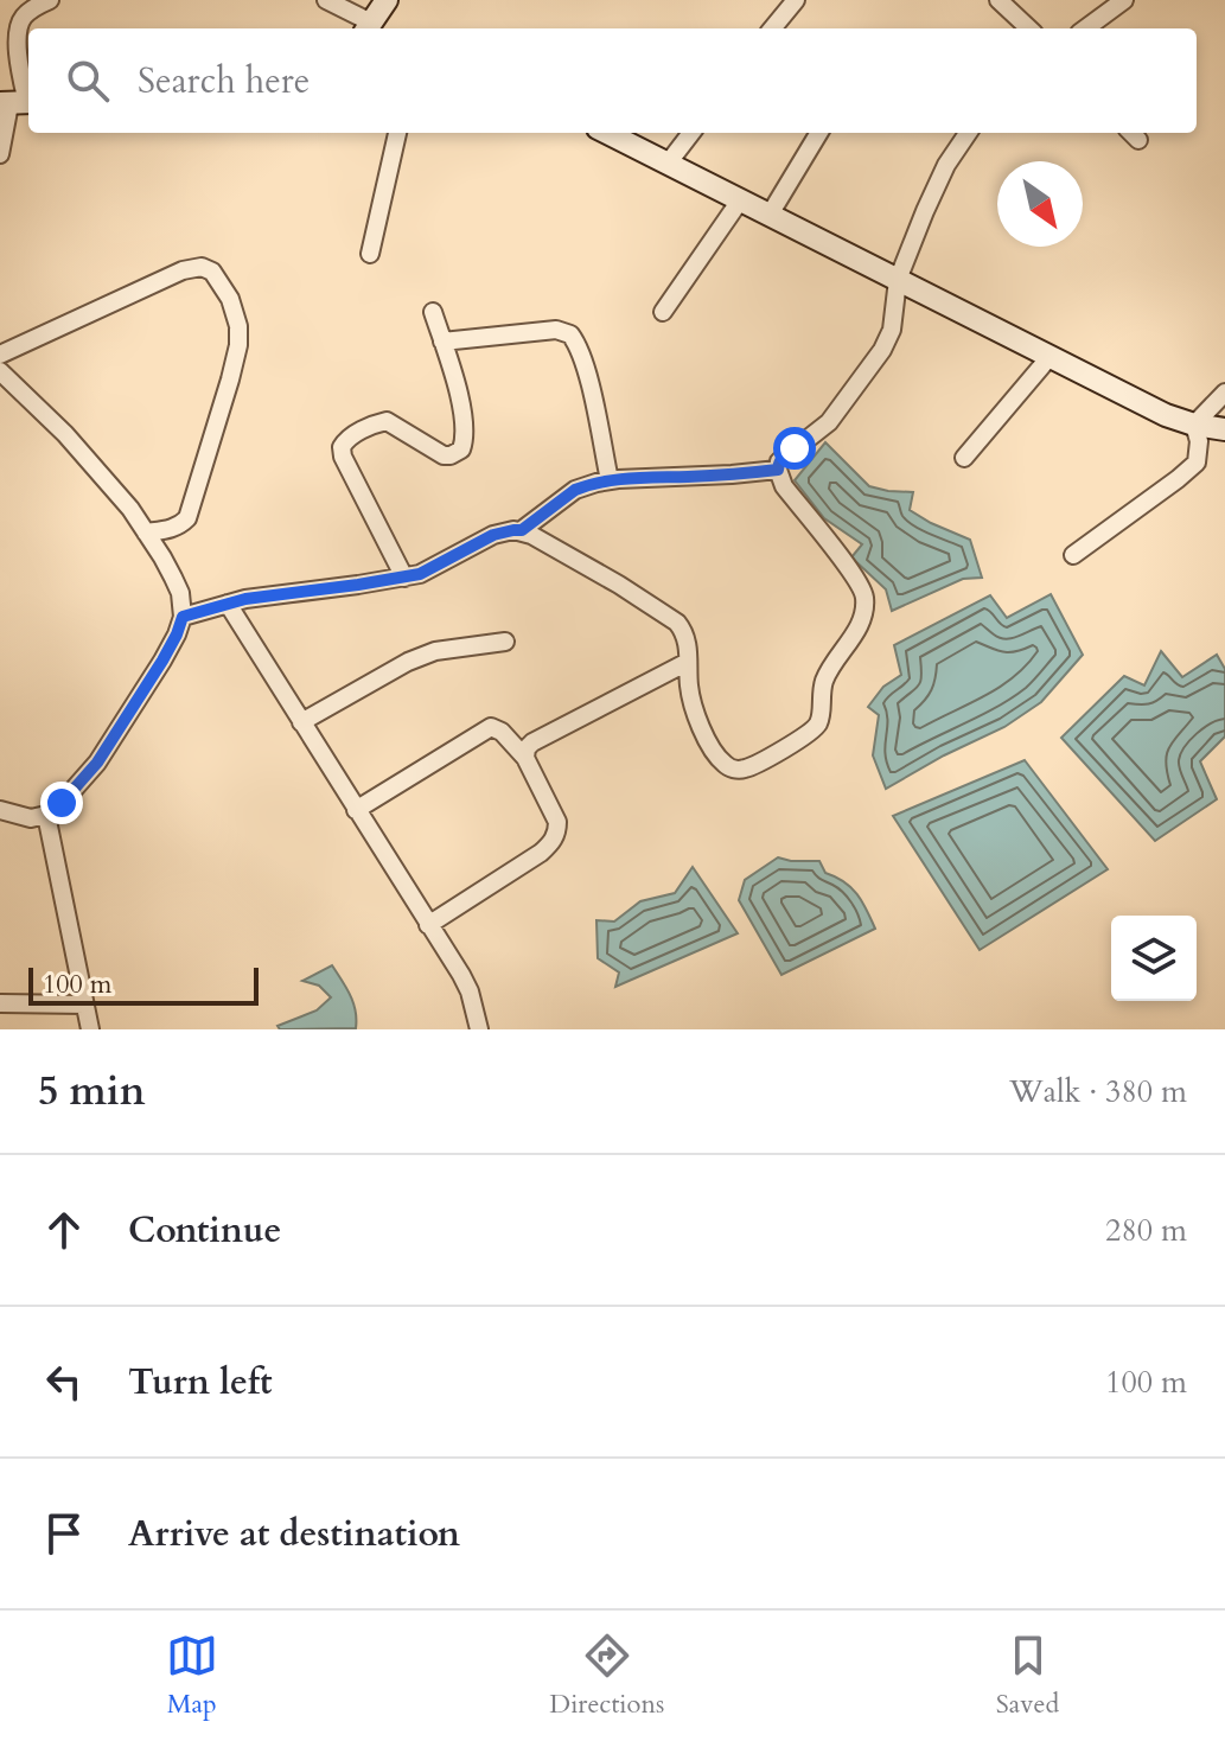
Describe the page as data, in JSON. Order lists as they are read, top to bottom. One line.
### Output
{"scale_bar":"100 m","north":"bottom right","page":{"search":"Search here","scale":"100 m","heading":["5 min","Walk · 380 m"],"list":[["Continue","280 m"],["Turn left","100 m"],"Arrive at destination"],"nav":["Map","Directions","Saved"]}}
